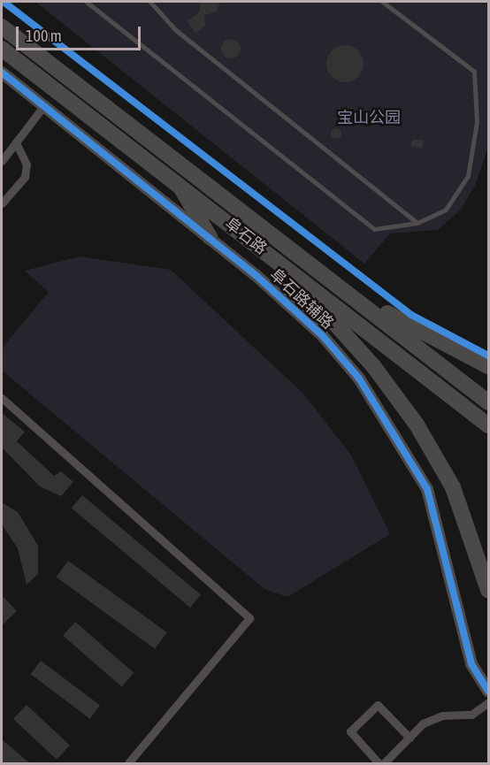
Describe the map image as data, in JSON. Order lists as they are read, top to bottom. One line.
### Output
{"streets":{"highway":["阜石路"],"main road":["阜石路辅路"]},"parks":["宝山公园"],"scale_bar":"100 m"}
